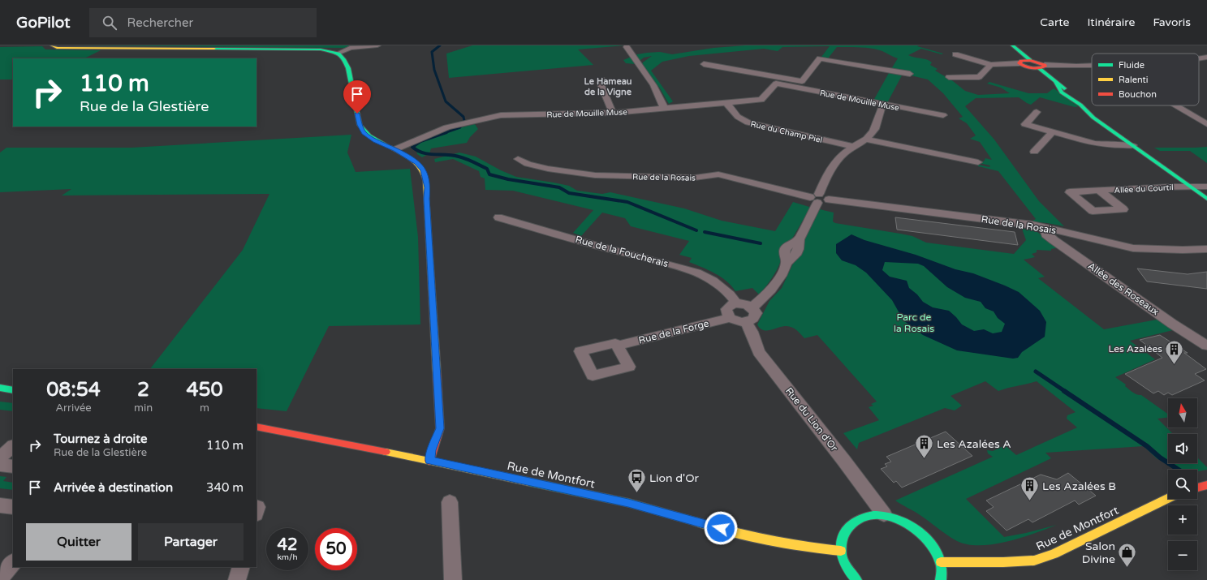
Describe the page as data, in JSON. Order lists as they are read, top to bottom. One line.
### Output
{"streets":{"street":["Rue de Mouille Muse","Rue du Champ Piel","Rue de la Rosais","Allée du Courtil","Rue de la Foucherais","Allée des Roseaux","Rue de la Forge","Rue du Lion d'Or","Rue de Montfort"]},"crossings":[["Rue de Mouille Muse","Rue du Champ Piel"],["Rue de la Rosais","Allée des Roseaux"],["Rue de la Foucherais","Rue de la Forge"],["Rue de la Foucherais","Rue du Lion d'Or"],["Rue de la Forge","Rue du Lion d'Or"]],"districts":["Le Hameau de la Vigne"],"parks":["Parc de la Rosais"],"places":{"building":["Les Azalées","Les Azalées A","Les Azalées B"],"bus stop":["Lion d'Or"],"shop":["Salon Divine"]},"legend":["Fluide","Ralenti","Bouchon"],"north":"top","page":{"header":"GoPilot","search":"Rechercher","nav":["Carte","Itinéraire","Favoris"],"turn":["110 m","Rue de la Glestière"],"eta":["08:54","Arrivée","2","min","450","m"],"map_buttons":["+","−"],"list":[{"name":"Tournez à droite","note":"Rue de la Glestière","value":"110 m"},{"name":"Arrivée à destination","value":"340 m"}],"buttons":["Quitter","Partager"],"speed":"42 km/h","limit":"50"}}
